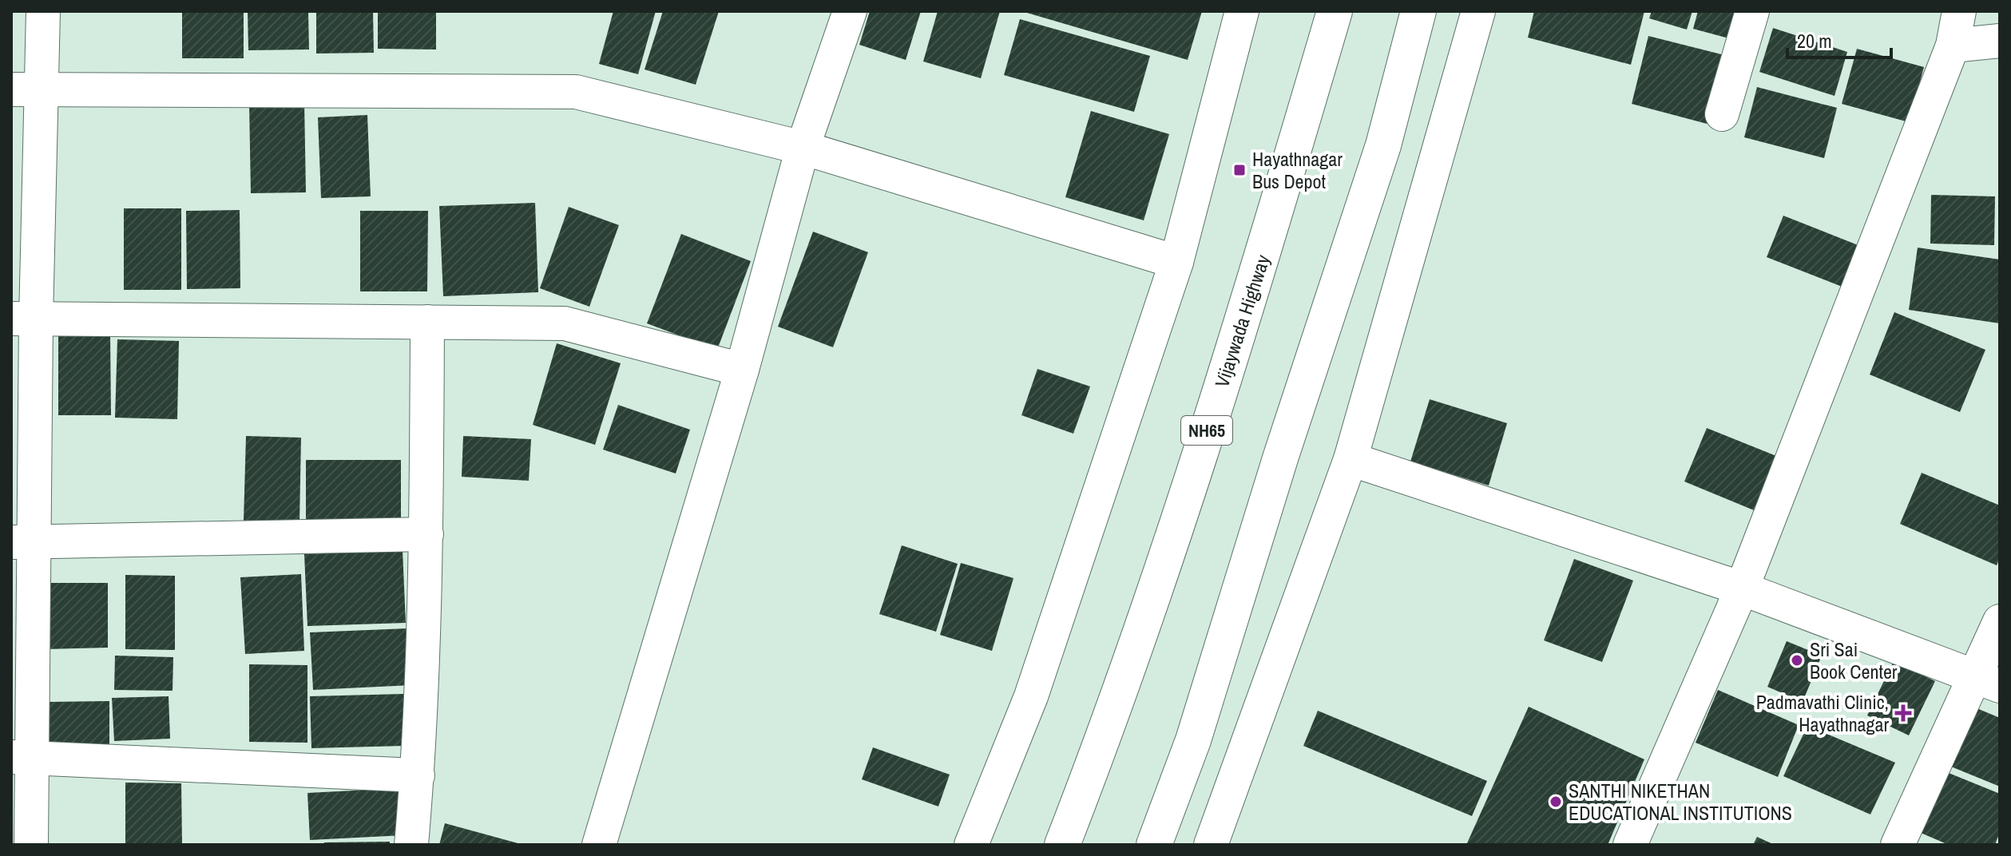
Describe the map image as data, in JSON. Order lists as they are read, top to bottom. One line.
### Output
{"streets":{"highway":["Vijaywada Highway","NH65"]},"places":{"transit":["Hayathnagar Bus Depot"],"other":["Sri Sai Book Center","SANTHI NIKETHAN EDUCATIONAL INSTITUTIONS"],"health":["Padmavathi Clinic, Hayathnagar"]},"scale_bar":"20 m"}
